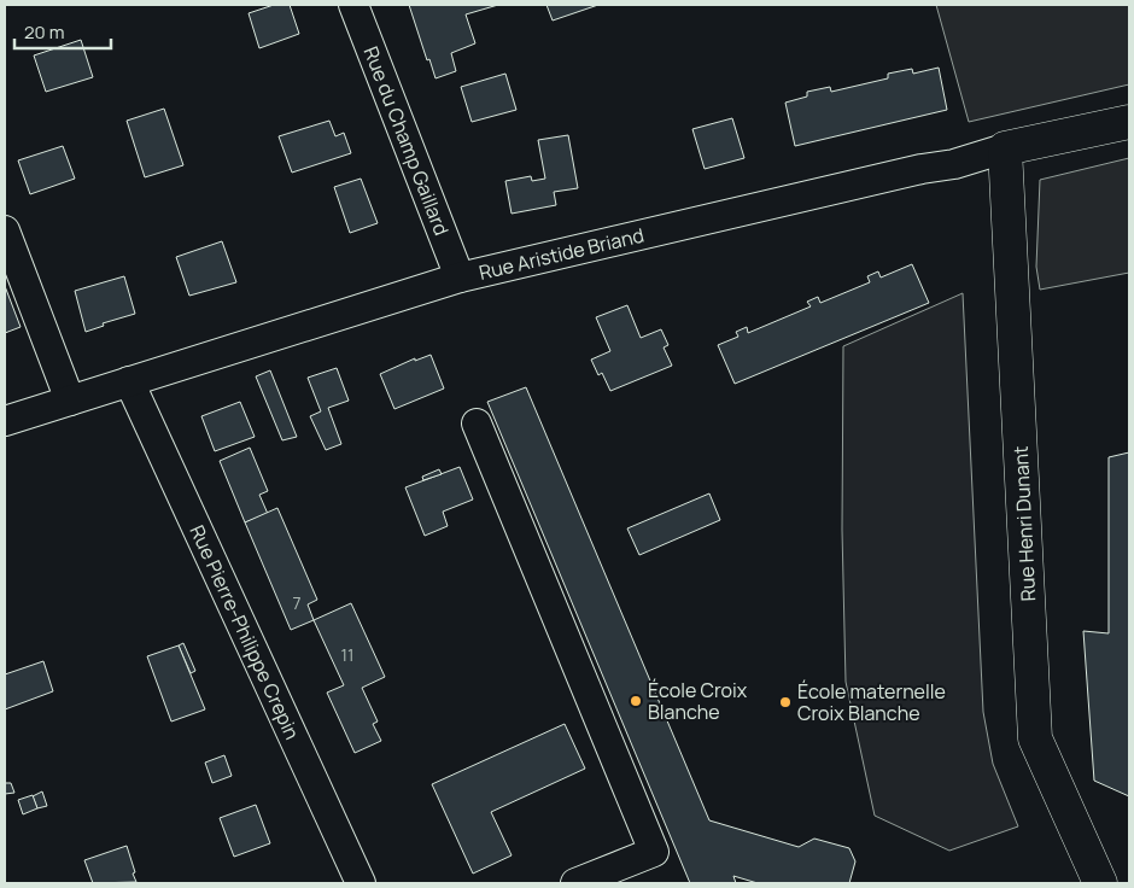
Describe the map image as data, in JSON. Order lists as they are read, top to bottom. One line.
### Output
{"streets":{"street":["Rue du Champ Gaillard","Rue Aristide Briand","Rue Henri Dunant","Rue Pierre-Philippe Crepin"]},"crossings":[["Rue du Champ Gaillard","Rue Aristide Briand"],["Rue Aristide Briand","Rue Henri Dunant"],["Rue Aristide Briand","Rue Pierre-Philippe Crepin"]],"places":["École Croix Blanche","École maternelle Croix Blanche"],"house_numbers":["7","11"],"scale_bar":"20 m"}
